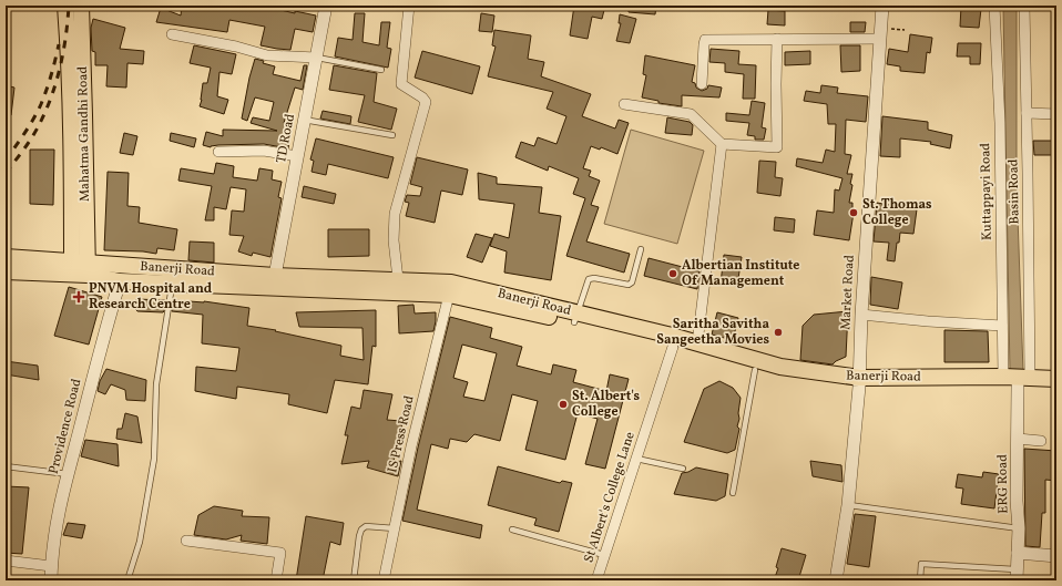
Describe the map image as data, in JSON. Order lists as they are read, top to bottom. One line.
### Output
{"streets":{"main road":["Mahatma Gandhi Road","Banerji Road"],"street":["TD Road","Kuttappayi Road","Basin Road","Market Road","Providence Road","IS Press Road","ERG Road","St Albert's College Lane"]},"crossings":[["Mahatma Gandhi Road","Banerji Road"],["TD Road","Banerji Road"],["Kuttappayi Road","Basin Road"],["Kuttappayi Road","Banerji Road"],["Kuttappayi Road","ERG Road"],["Basin Road","Banerji Road"],["Basin Road","ERG Road"],["Banerji Road","Market Road"],["Banerji Road","Providence Road"],["Banerji Road","IS Press Road"],["Banerji Road","ERG Road"],["Banerji Road","St Albert's College Lane"]],"places":{"other":["St. Thomas College","Albertian Institute Of Management","Saritha Savitha Sangeetha Movies","St. Albert's College"],"health":["PNVM Hospital and Research Centre"]}}
